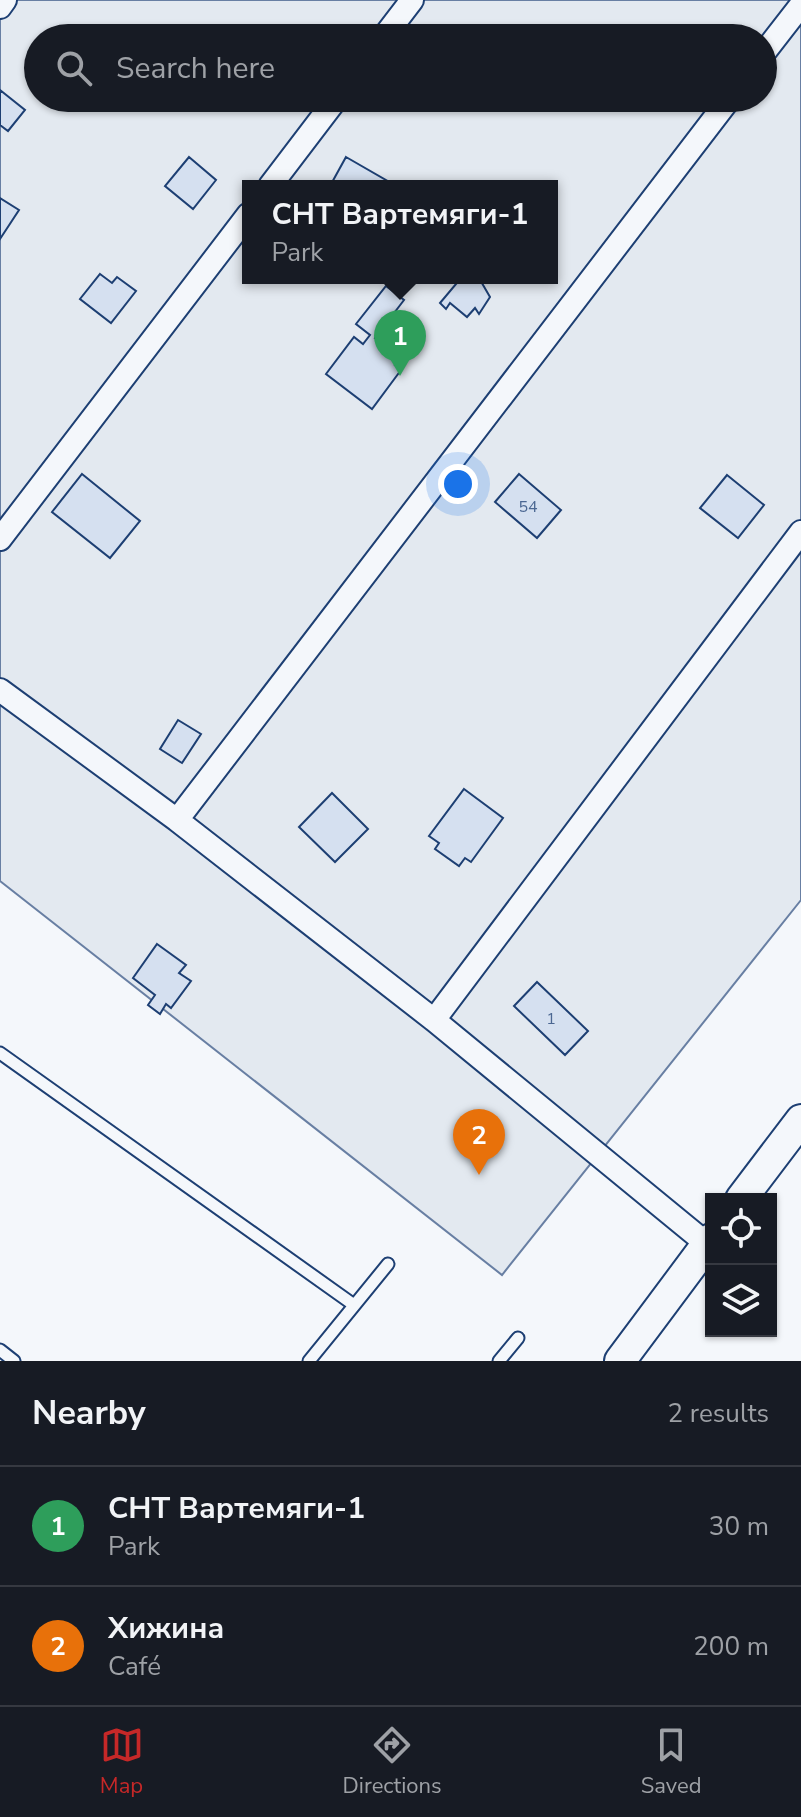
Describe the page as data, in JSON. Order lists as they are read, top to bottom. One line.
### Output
{"house_numbers":["54","1"],"page":{"search":"Search here","popup":["СНТ Вартемяги-1","Park"],"pins":["1","2"],"heading":["Nearby","2 results"],"list":[{"mark":"1","name":"СНТ Вартемяги-1","note":"Park","value":"30 m"},{"mark":"2","name":"Хижина","note":"Café","value":"200 m"}],"nav":["Map","Directions","Saved"]}}
